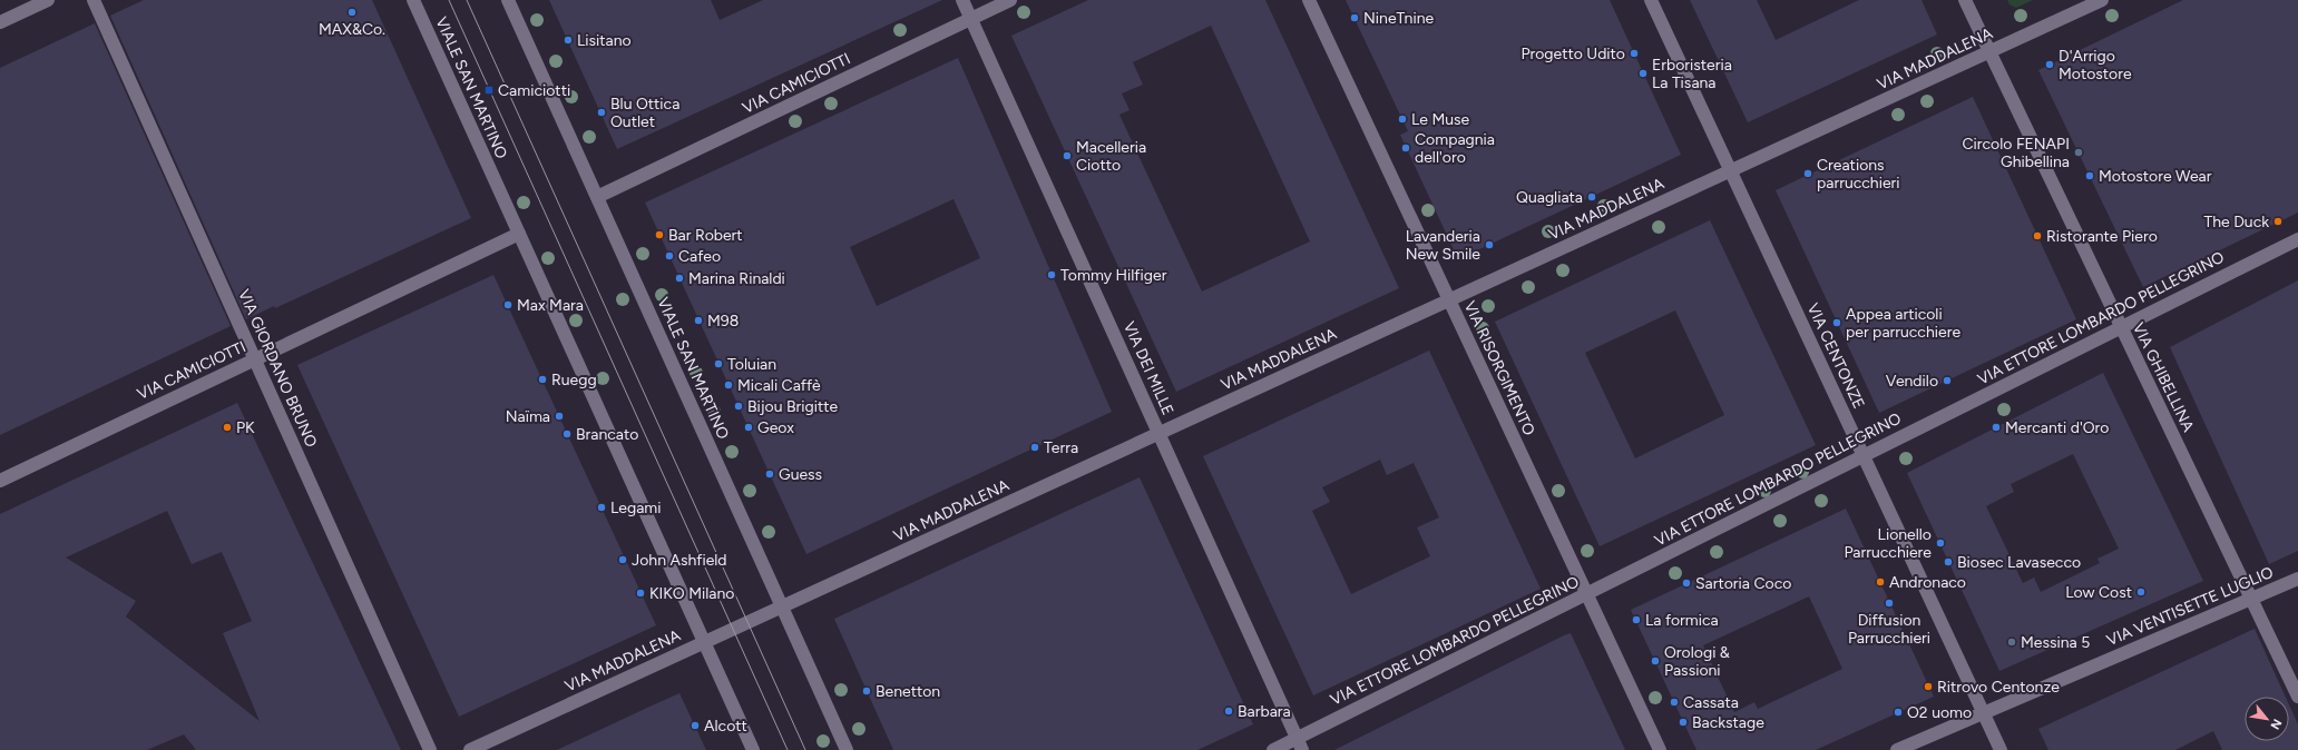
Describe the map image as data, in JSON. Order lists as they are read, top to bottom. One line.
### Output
{"streets":{"street":["VIA MADDALENA","VIA CAMICIOTTI","VIALE SAN MARTINO","VIA ETTORE LOMBARDO PELLEGRINO","VIA CENTONZE","VIA GIORDANO BRUNO","VIA DEI MILLE","VIA RISORGIMENTO","VIA GHIBELLINA","VIA VENTISETTE LUGLIO"]},"crossings":[["VIA MADDALENA","VIALE SAN MARTINO"],["VIA MADDALENA","VIA CENTONZE"],["VIA MADDALENA","VIA DEI MILLE"],["VIA MADDALENA","VIA RISORGIMENTO"],["VIA MADDALENA","VIA GHIBELLINA"],["VIA CAMICIOTTI","VIALE SAN MARTINO"],["VIA CAMICIOTTI","VIA GIORDANO BRUNO"],["VIA CAMICIOTTI","VIA DEI MILLE"],["VIA ETTORE LOMBARDO PELLEGRINO","VIA CENTONZE"],["VIA ETTORE LOMBARDO PELLEGRINO","VIA DEI MILLE"],["VIA ETTORE LOMBARDO PELLEGRINO","VIA RISORGIMENTO"],["VIA ETTORE LOMBARDO PELLEGRINO","VIA GHIBELLINA"],["VIA CENTONZE","VIA VENTISETTE LUGLIO"],["VIA GHIBELLINA","VIA VENTISETTE LUGLIO"]],"places":{"other":["MAX&Co.","NineTnine","Lisitano","Progetto Udito","D'Arrigo Motostore","Erboristeria La Tisana","Blu Ottica Outlet","Le Muse","Compagnia dell'oro","Circolo FENAPI Ghibellina","Macelleria Ciotto","Creations parrucchieri","Motostore Wear","Quagliata","The Duck","Bar Robert","Ristorante Piero","Lavanderia New Smile","Cafeo","Tommy Hilfiger","Marina Rinaldi","Max Mara","M98","Appea articoli per parrucchiere","Toluian","Ruegg","Vendilo","Micali Caffè","Bijou Brigitte","Naïma","PK","Geox","Mercanti d'Oro","Brancato","Terra","Guess","Legami","Lionello Parrucchiere","John Ashfield","Biosec Lavasecco","Andronaco","Sartoria Coco","Low Cost","KIKO Milano","Diffusion Parrucchieri","La formica","Messina 5","Orologi & Passioni","Ritrovo Centonze","Benetton","Cassata","Barbara","O2 uomo","Backstage","Alcott"],"transit":["Camiciotti"]},"north":"bottom right"}
